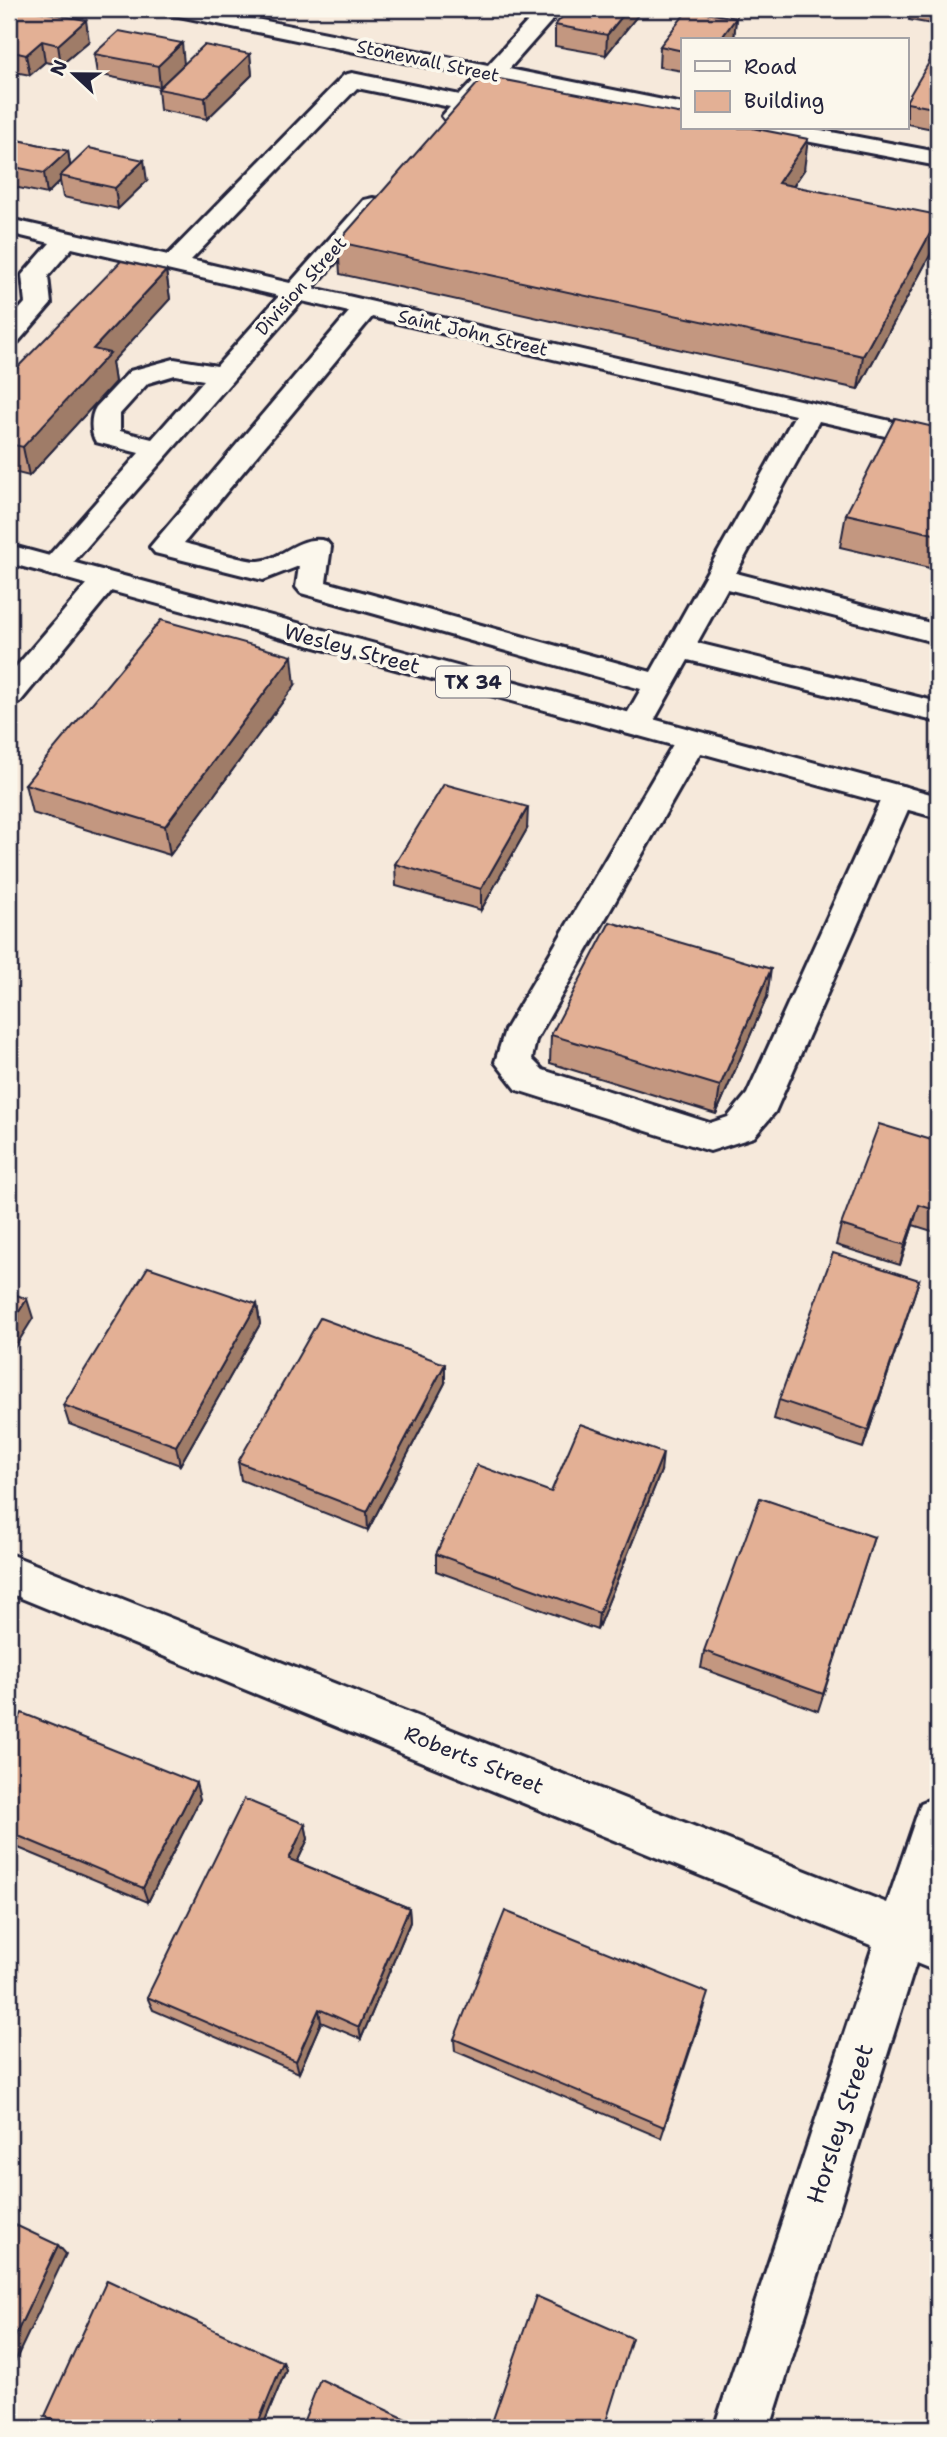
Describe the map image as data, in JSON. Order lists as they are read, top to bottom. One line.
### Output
{"streets":{"street":["Stonewall Street","Division Street","Saint John Street","Wesley Street","TX 34","Roberts Street","Horsley Street"]},"crossings":[["Division Street","Saint John Street"],["Division Street","Wesley Street"],["Roberts Street","Horsley Street"]],"legend":["Road","Building"],"north":"left"}
